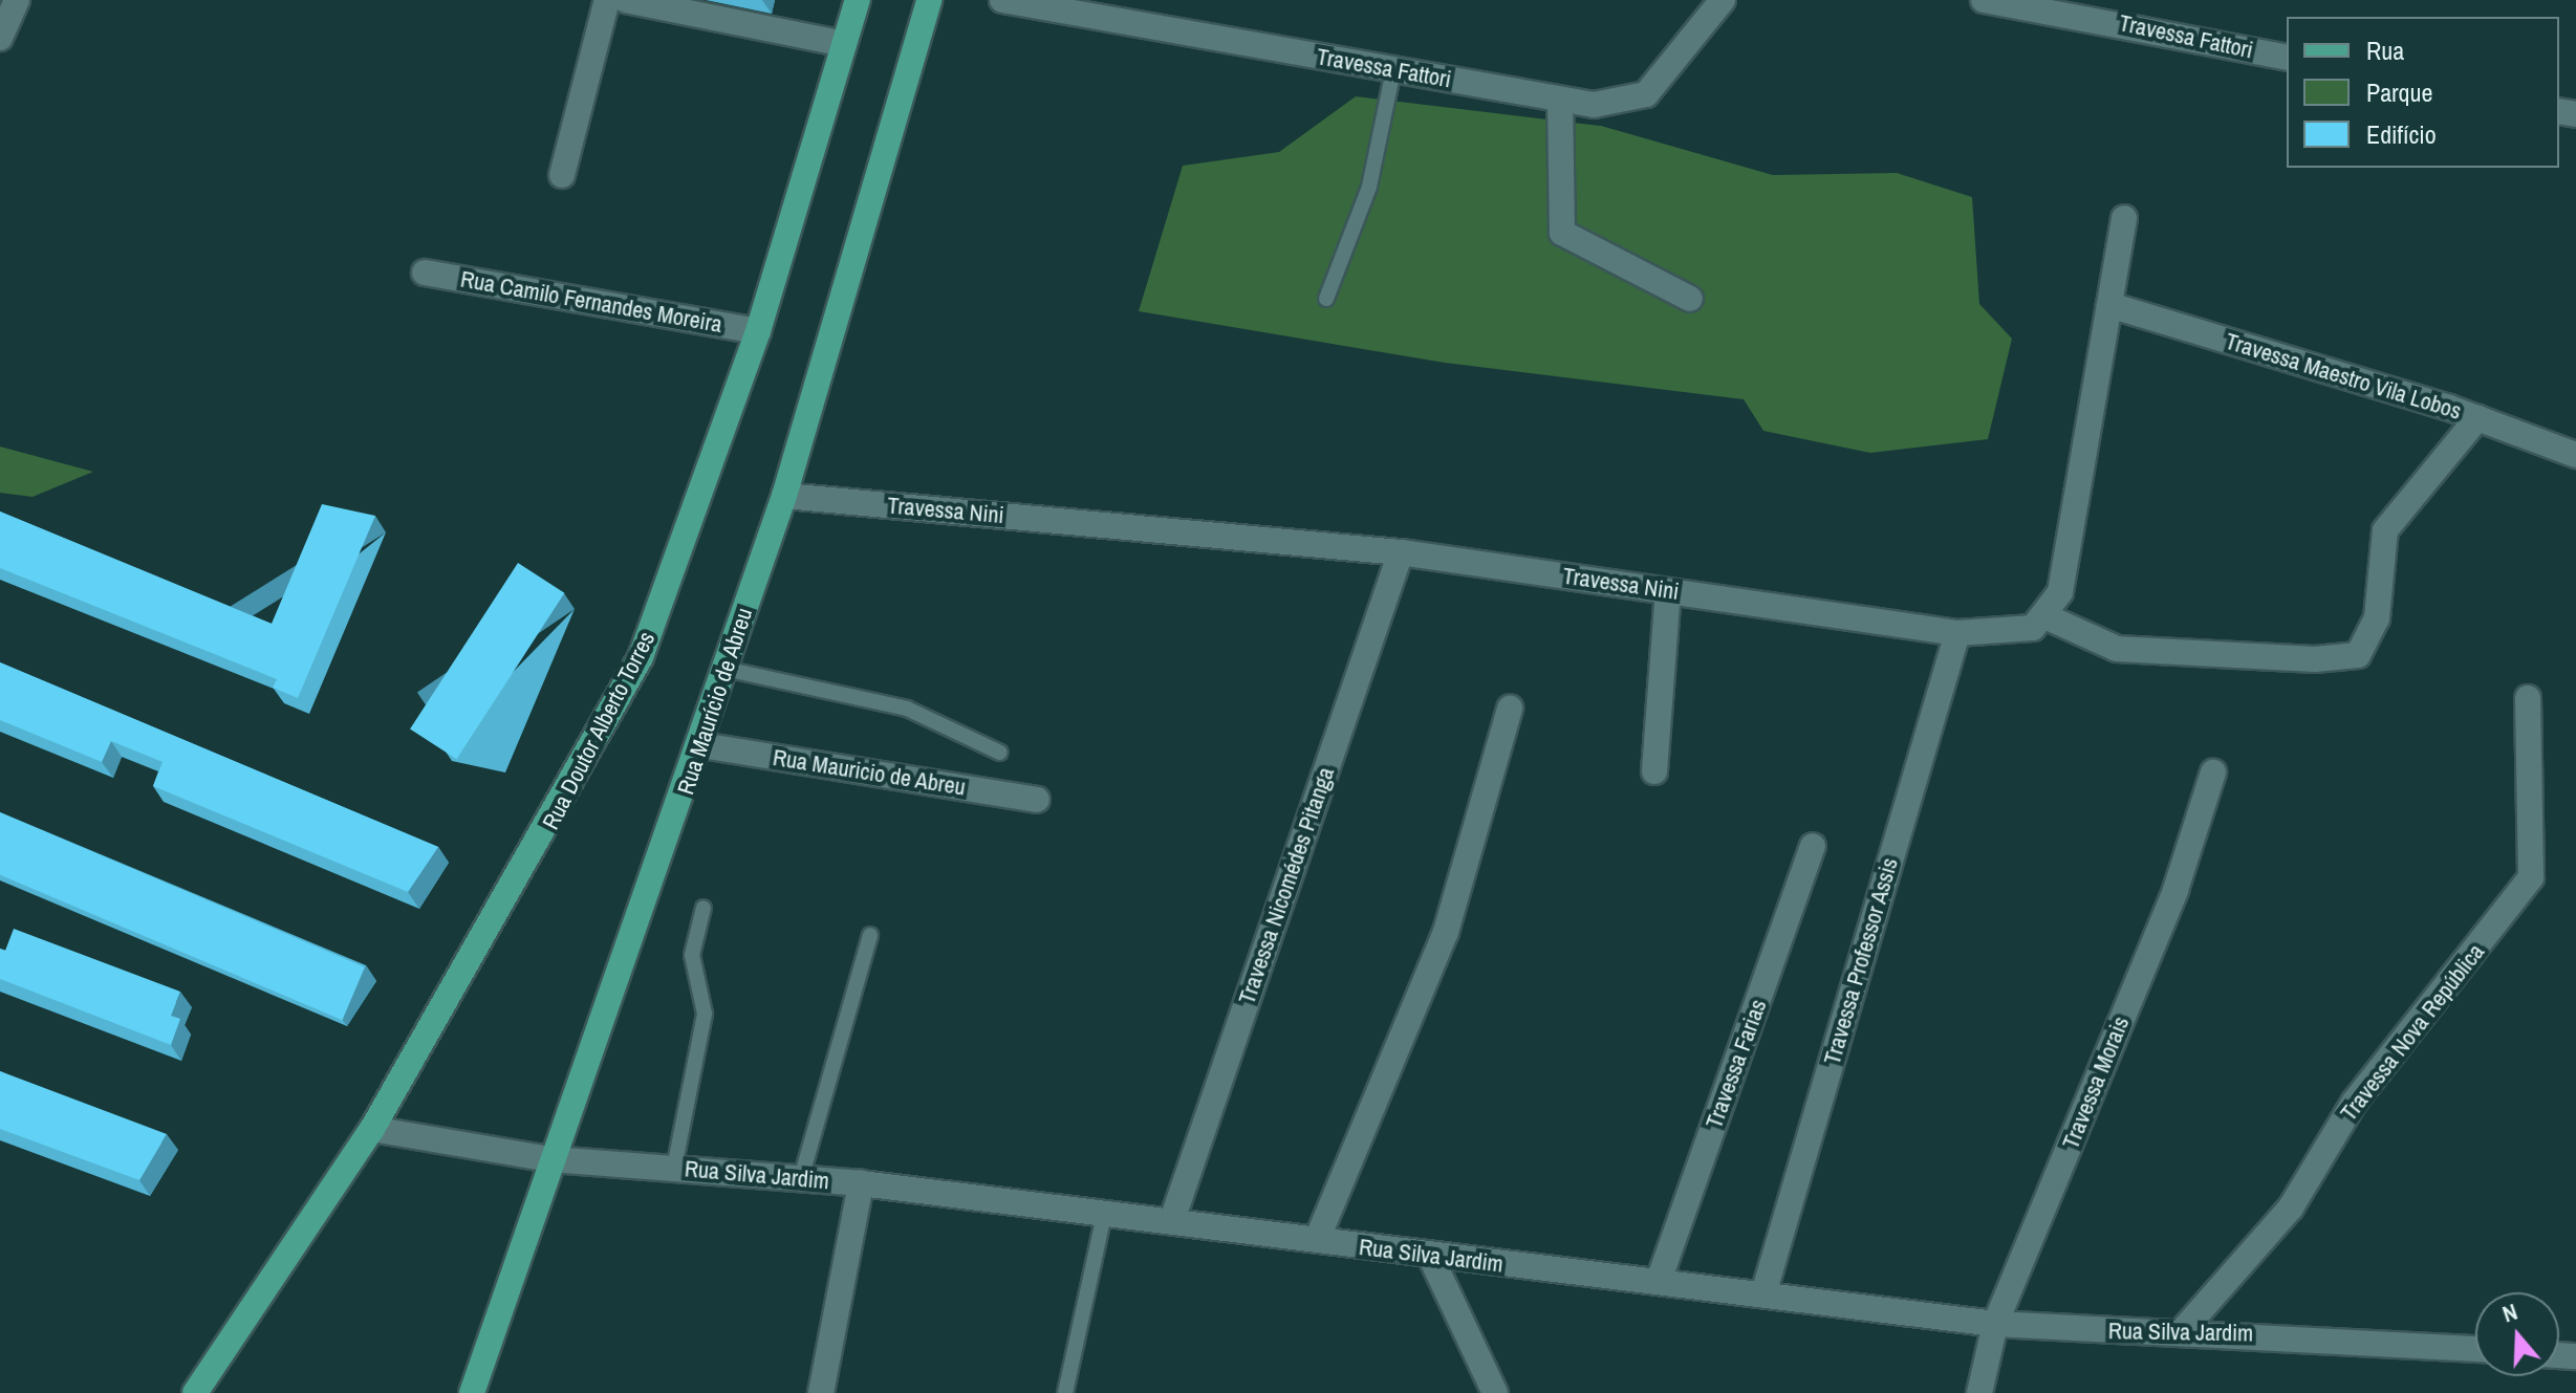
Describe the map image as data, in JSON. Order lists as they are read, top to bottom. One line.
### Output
{"streets":{"main road":["Rua Maurício de Abreu","Rua Doutor Alberto Torres"],"street":["Travessa Fattori","Rua Camilo Fernandes Moreira","Travessa Maestro Vila Lobos","Travessa Nini","Rua Mauricio de Abreu","Travessa Nicomédes Pitanga","Travessa Professor Assis","Travessa Nova República","Travessa Farias","Travessa Morais","Rua Silva Jardim"]},"crossings":[["Rua Camilo Fernandes Moreira","Rua Doutor Alberto Torres"],["Travessa Nini","Rua Maurício de Abreu"],["Travessa Nini","Travessa Nicomédes Pitanga"],["Travessa Nini","Travessa Professor Assis"],["Rua Maurício de Abreu","Rua Mauricio de Abreu"],["Rua Maurício de Abreu","Rua Silva Jardim"],["Rua Doutor Alberto Torres","Rua Silva Jardim"],["Travessa Nicomédes Pitanga","Rua Silva Jardim"],["Travessa Professor Assis","Rua Silva Jardim"],["Travessa Nova República","Rua Silva Jardim"],["Travessa Farias","Rua Silva Jardim"],["Travessa Morais","Rua Silva Jardim"]],"legend":["Rua","Parque","Edifício"],"north":"top"}
